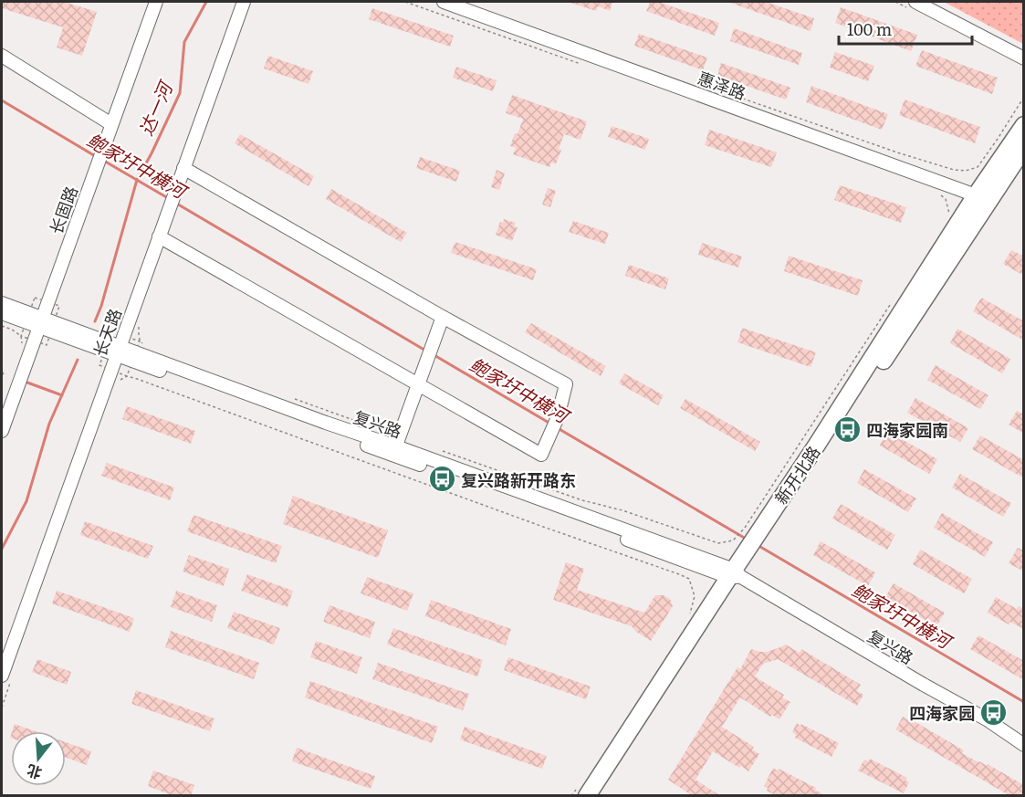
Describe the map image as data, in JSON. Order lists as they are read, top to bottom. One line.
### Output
{"streets":{"main road":["新开北路"],"street":["惠泽路","长固路","长天路","复兴路"]},"crossings":[["惠泽路","新开北路"],["长固路","复兴路"],["长天路","复兴路"],["复兴路","新开北路"]],"water":["达一河","鲍家圩中横河"],"places":{"bus stop":["四海家园南","复兴路新开路东","四海家园"]},"scale_bar":"100 m","north":"bottom"}
